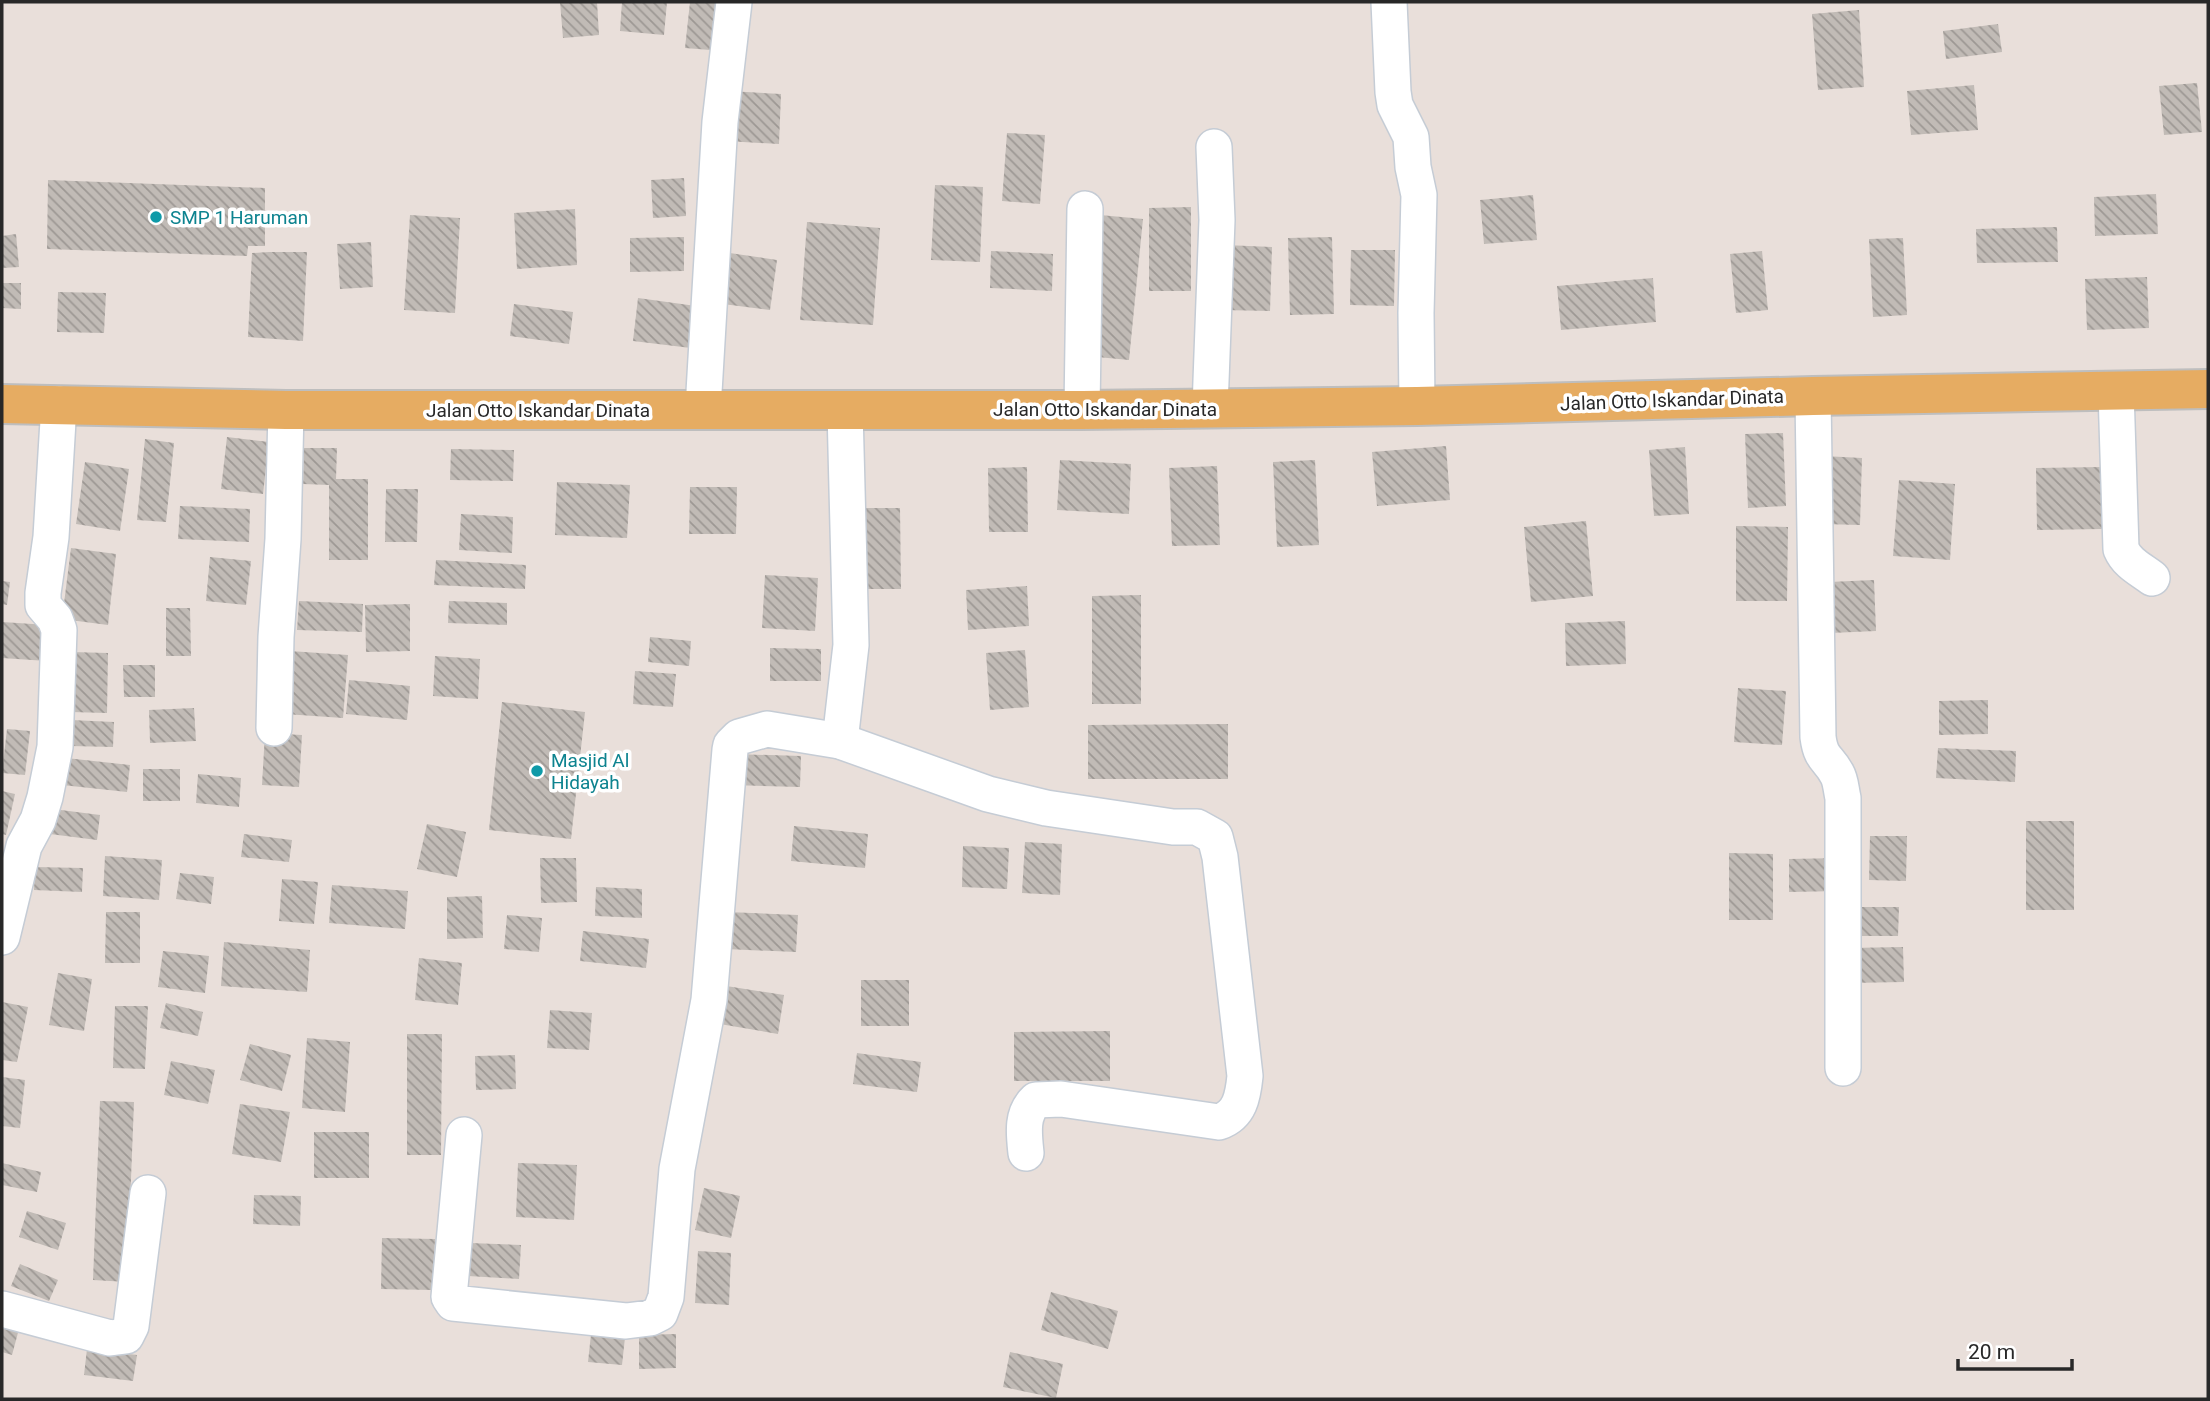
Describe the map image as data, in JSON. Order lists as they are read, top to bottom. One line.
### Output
{"streets":{"main road":["Jalan Otto Iskandar Dinata"]},"places":["SMP 1 Haruman","Masjid Al Hidayah"],"scale_bar":"20 m"}
